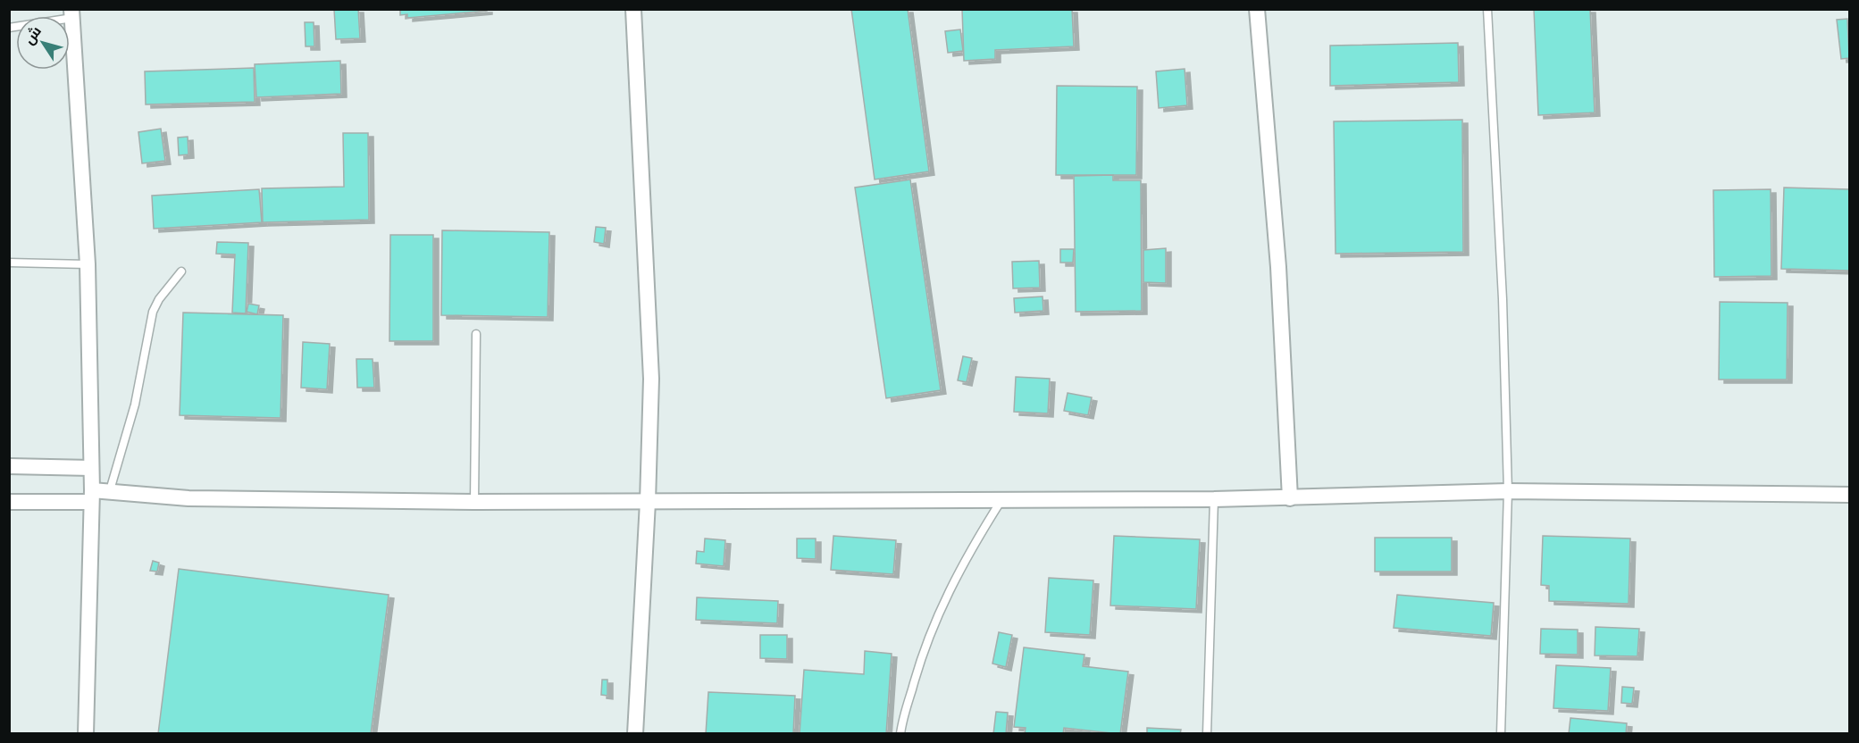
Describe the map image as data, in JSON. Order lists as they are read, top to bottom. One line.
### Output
{"north":"top left"}
